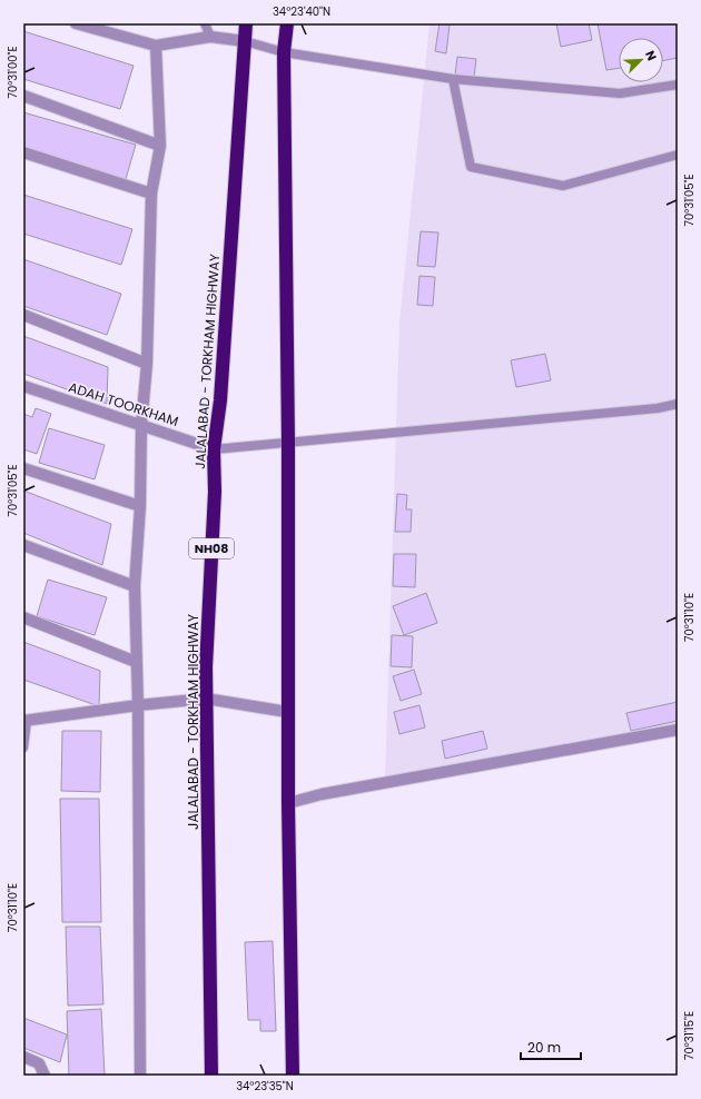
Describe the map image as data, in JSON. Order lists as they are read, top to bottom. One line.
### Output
{"streets":{"highway":["JALALABAD - TORKHAM HIGHWAY","NH08"],"street":["ADAH TOORKHAM"]},"crossings":[["JALALABAD - TORKHAM HIGHWAY","ADAH TOORKHAM"]],"scale_bar":"20 m","north":"top right","coordinates":["34°23'40\"N","70°31'00\"E","70°31'05\"E","70°31'10\"E","70°31'15\"E","34°23'35\"N"]}
